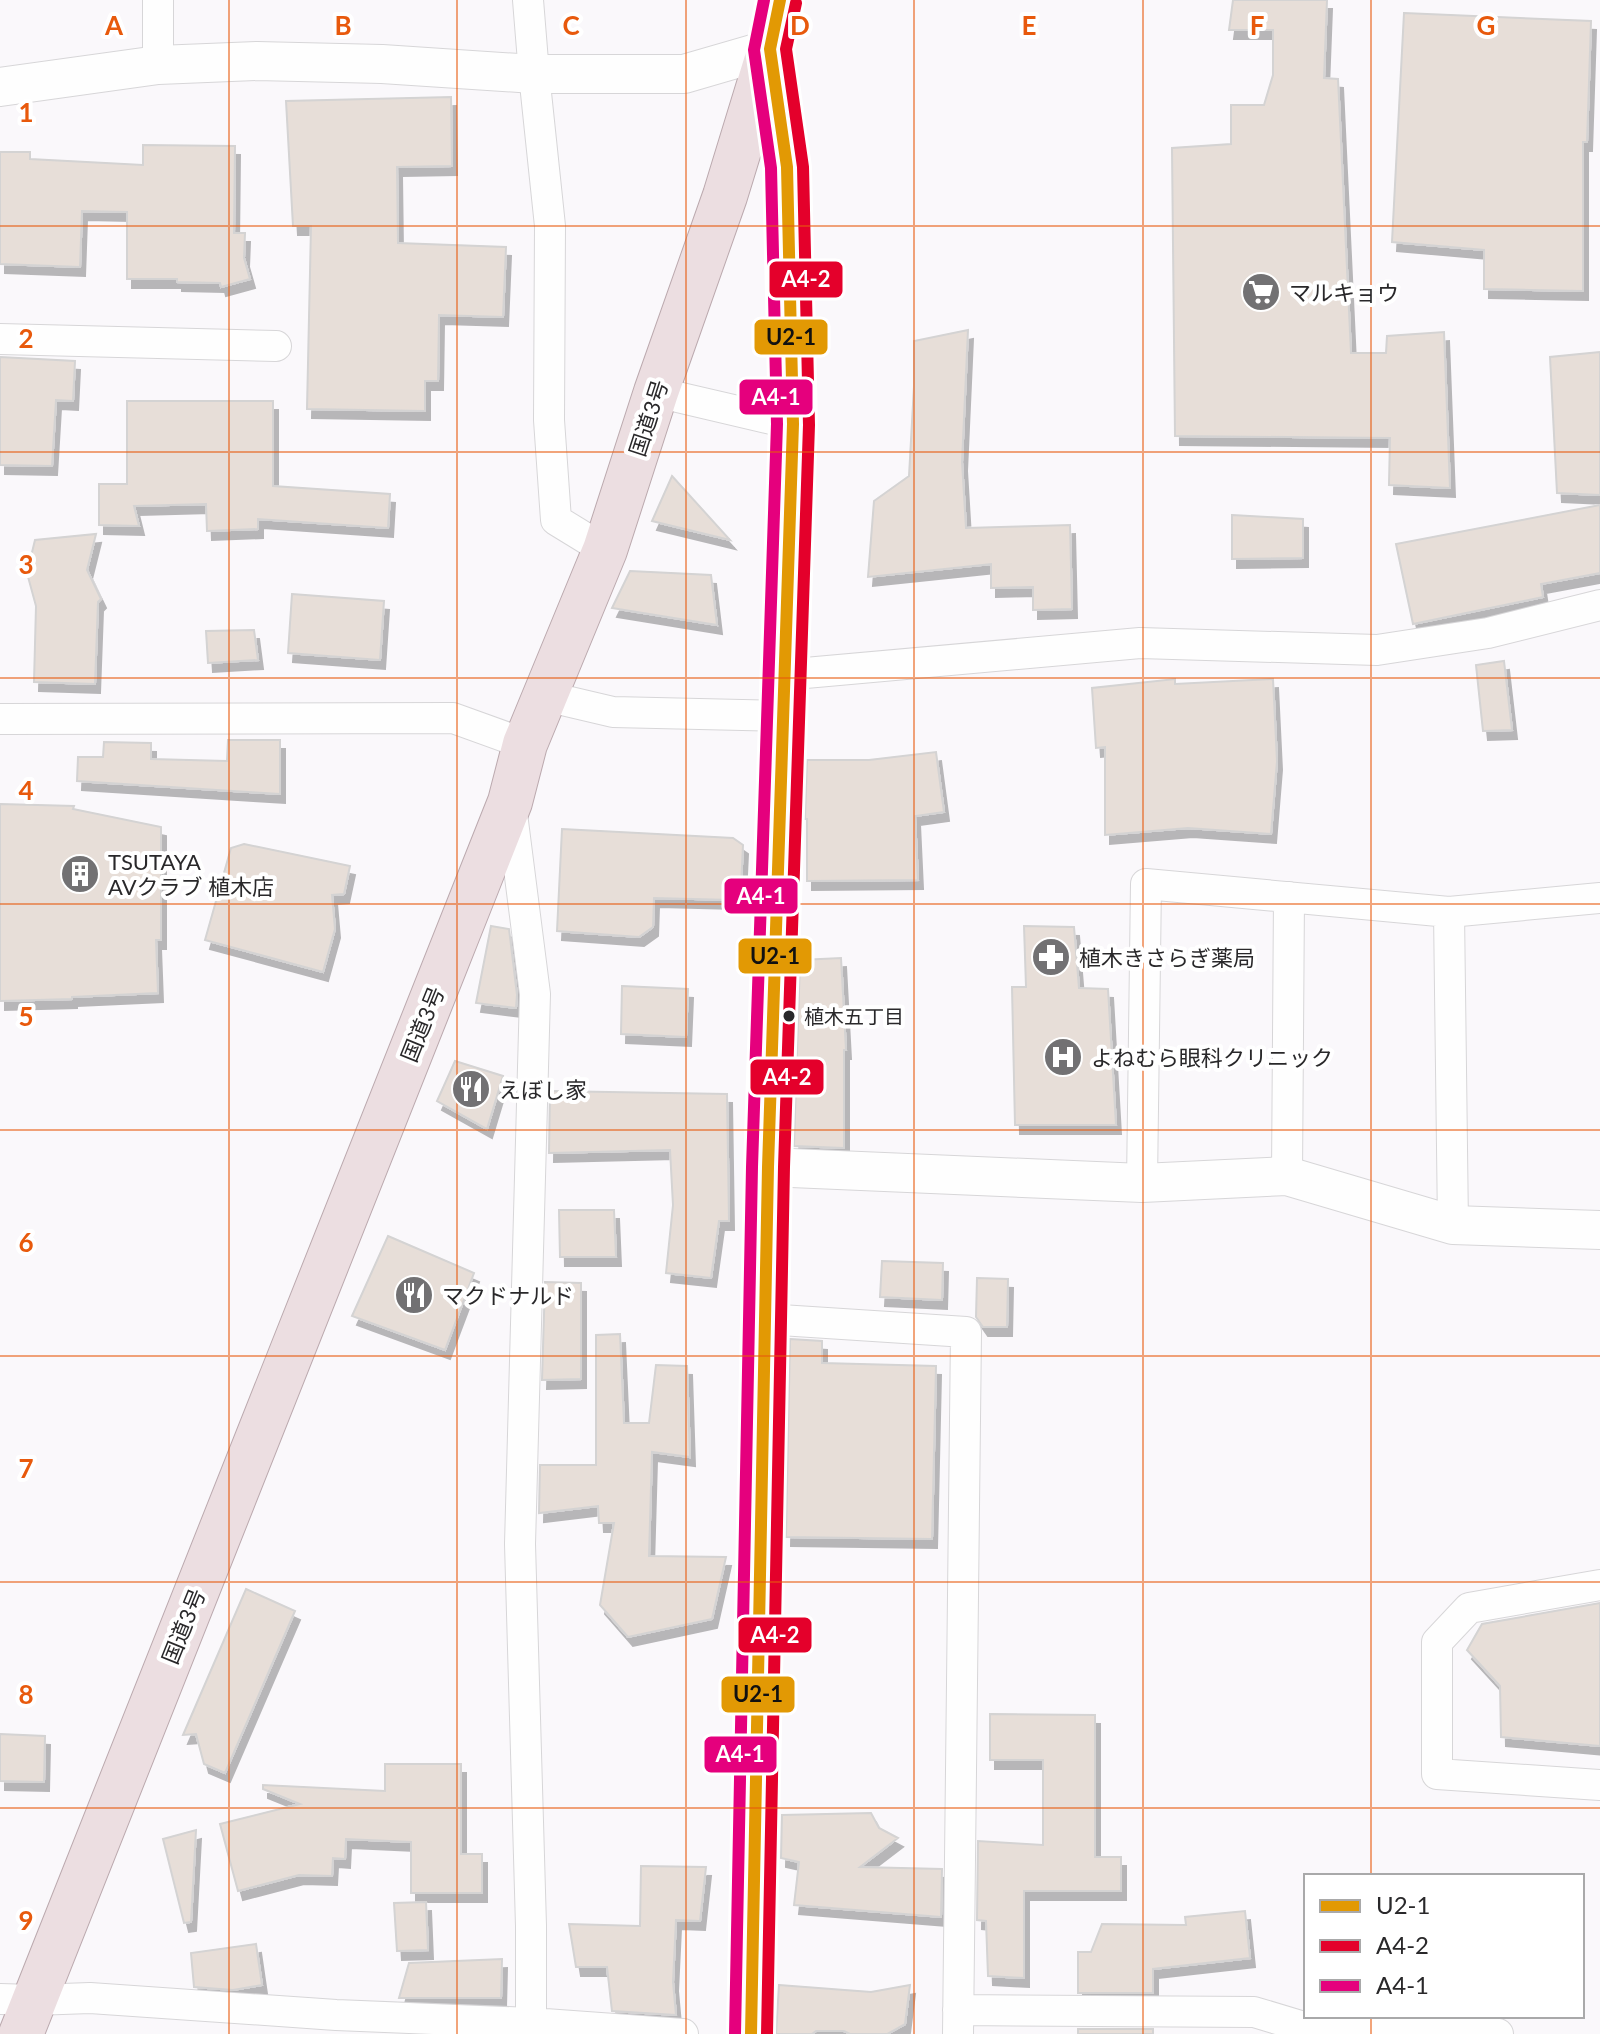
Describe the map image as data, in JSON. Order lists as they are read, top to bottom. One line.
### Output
{"streets":{"highway":["国道3号"]},"places":{"supermarket":["マルキョウ"],"building":["TSUTAYA AVクラブ 植木店"],"pharmacy":["植木きさらぎ薬局"],"other":["植木五丁目"],"hospital":["よねむら眼科クリニック"],"restaurant":["えぼし家","マクドナルド"]},"lines":["transit line U2-1","transit line A4-1","transit line A4-2"],"legend":["U2-1","A4-2","A4-1"],"grid":{"columns":["A","B","C","D","E","F","G"],"rows":["1","2","3","4","5","6","7","8","9"]}}
